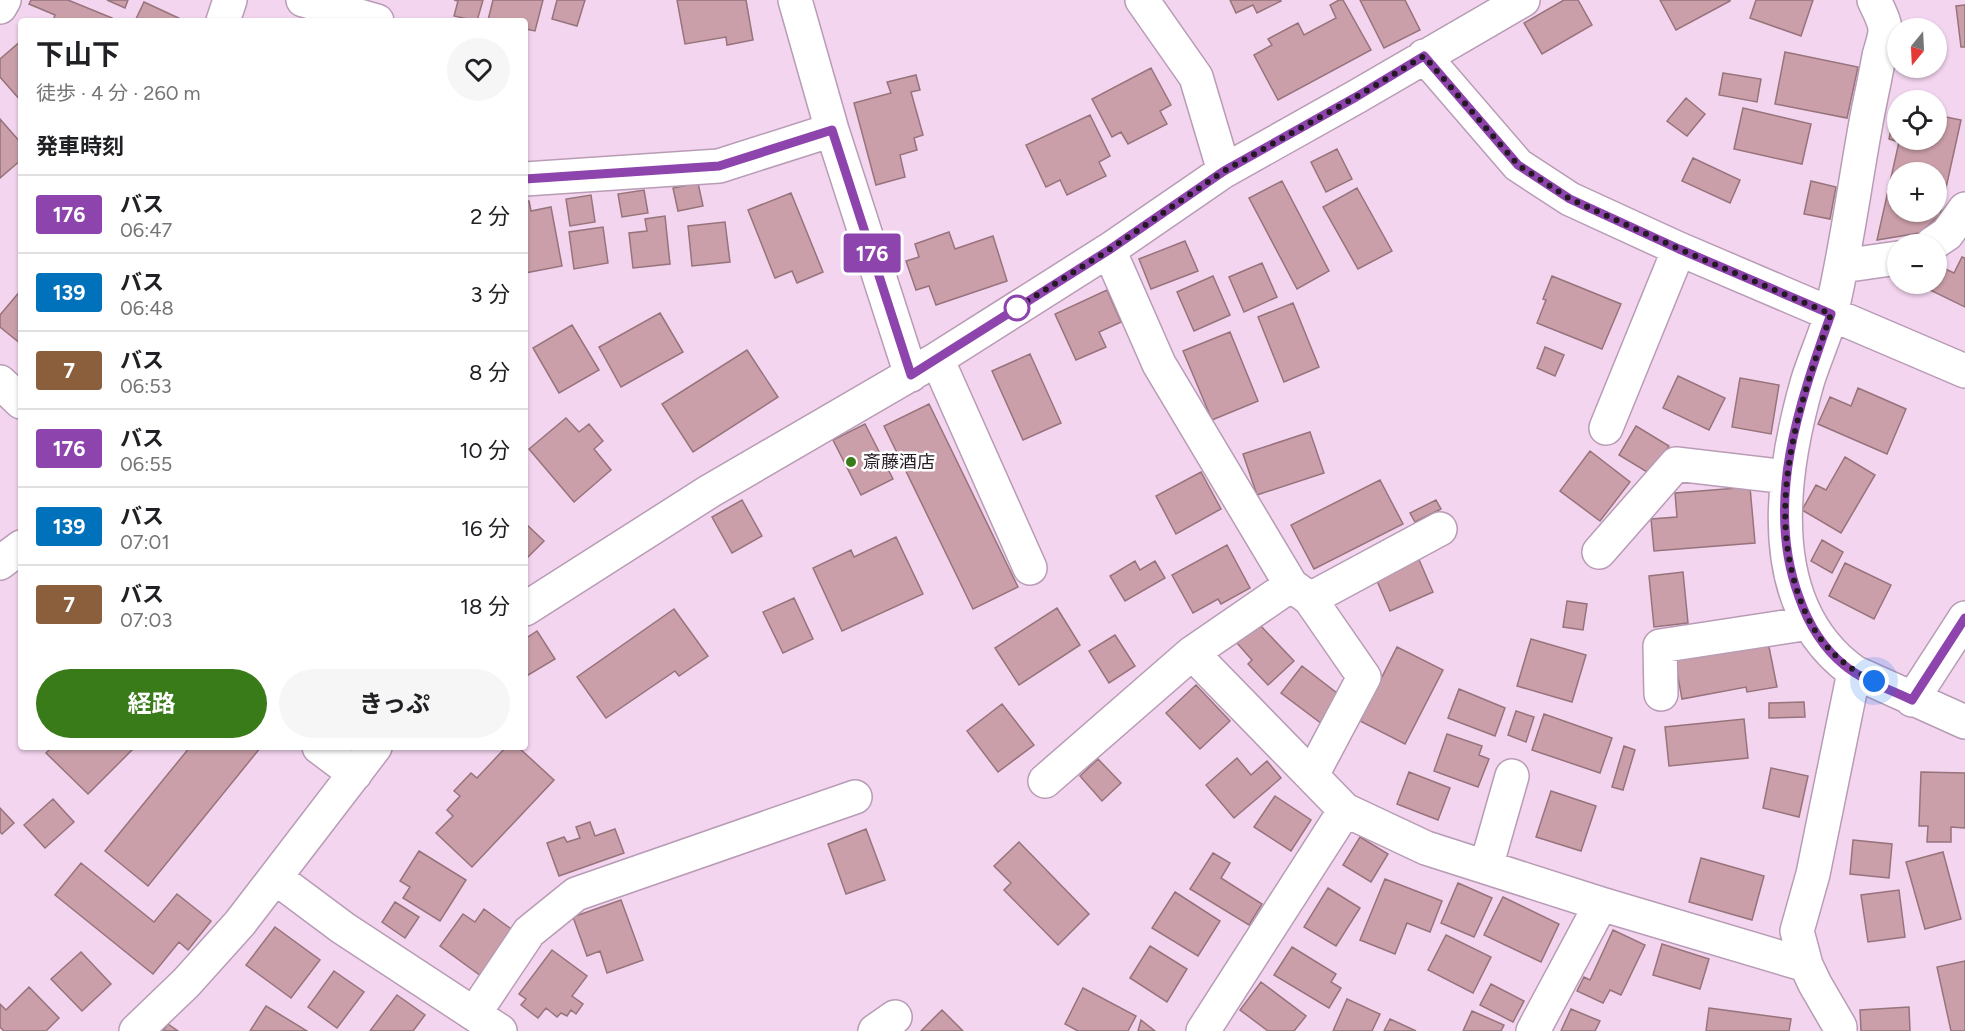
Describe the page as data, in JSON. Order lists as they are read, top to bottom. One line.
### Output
{"places":["斎藤酒店"],"lines":["bus line 176"],"north":"bottom","page":{"on_map":"176","map_buttons":["+","−"],"heading":[["下山下","徒歩 · 4 分 · 260 m"],"発車時刻"],"list":[{"mark":"176","name":"バス","note":"06:47","value":"2 分"},{"mark":"139","name":"バス","note":"06:48","value":"3 分"},{"mark":"7","name":"バス","note":"06:53","value":"8 分"},{"mark":"176","name":"バス","note":"06:55","value":"10 分"},{"mark":"139","name":"バス","note":"07:01","value":"16 分"},{"mark":"7","name":"バス","note":"07:03","value":"18 分"}],"buttons":["経路","きっぷ"]}}
